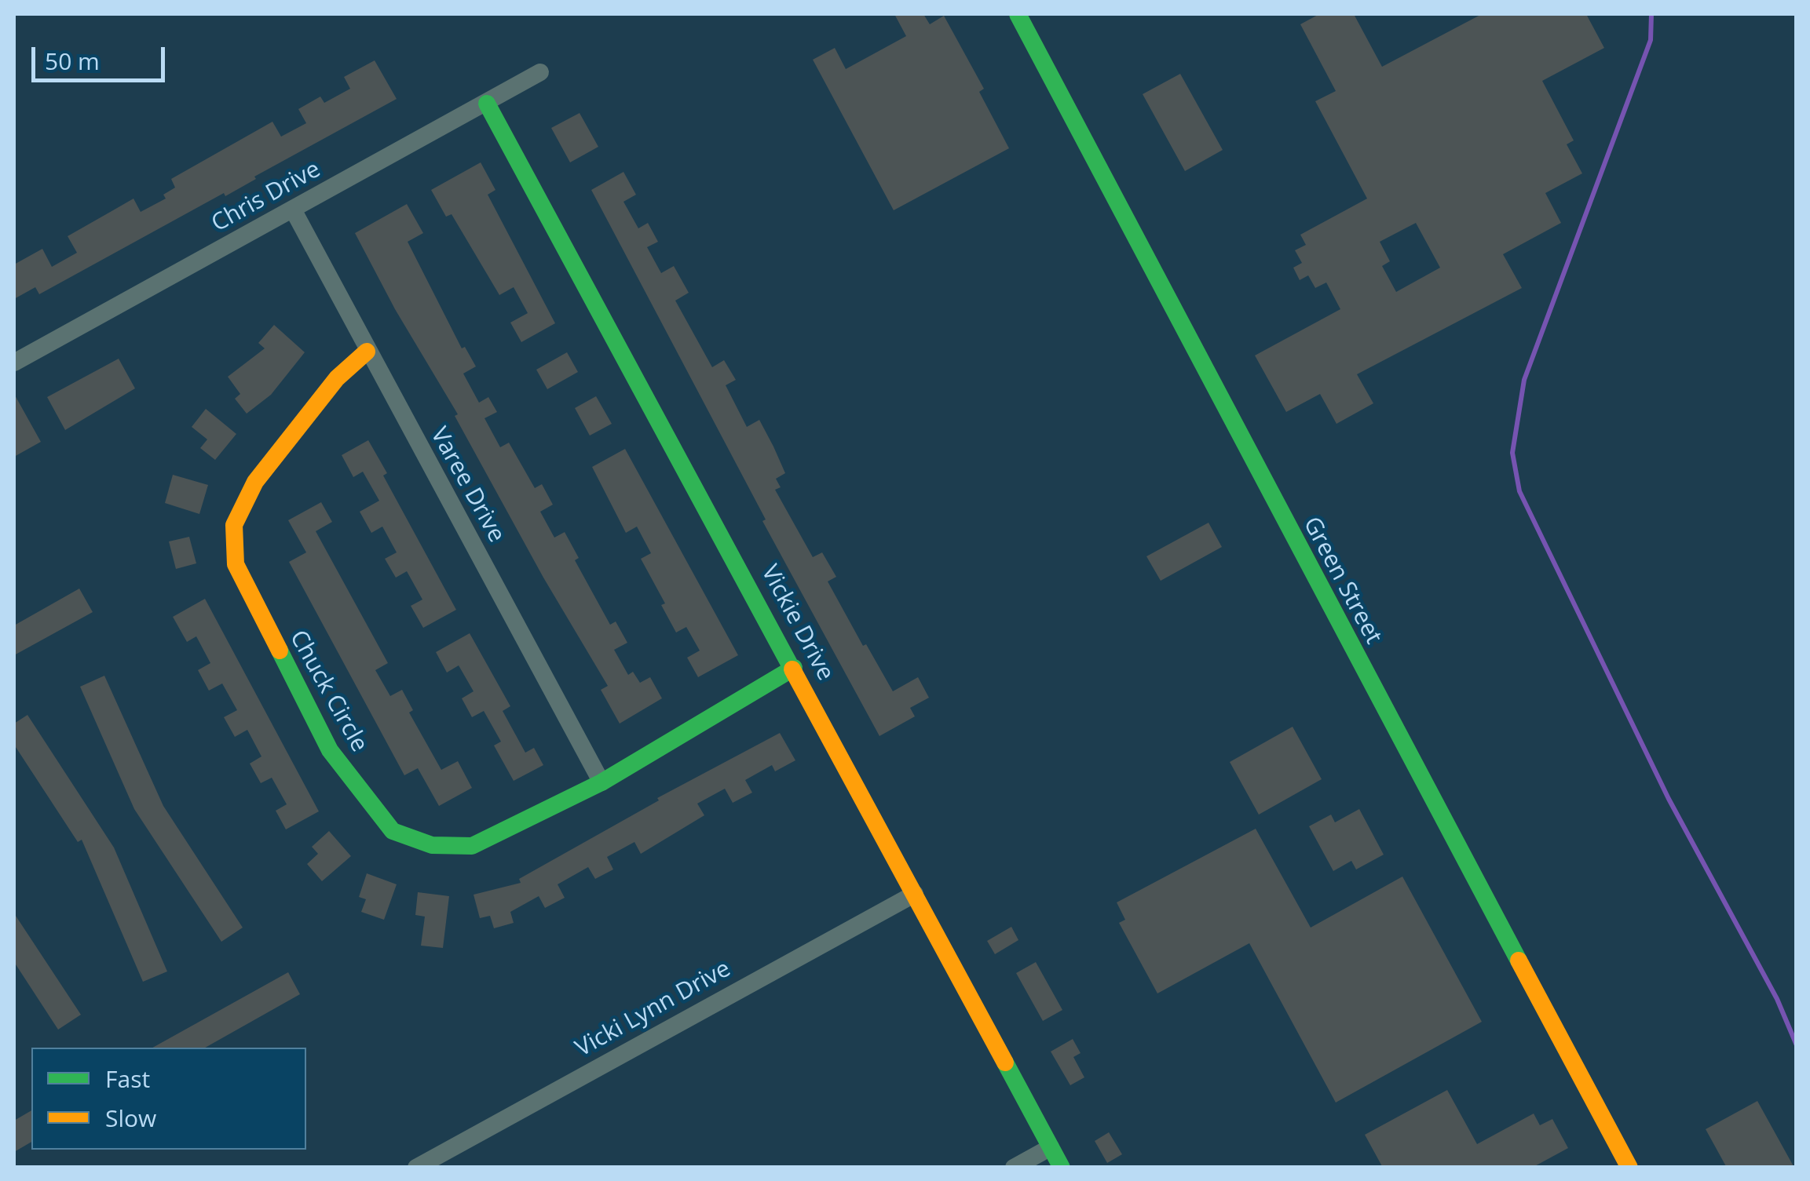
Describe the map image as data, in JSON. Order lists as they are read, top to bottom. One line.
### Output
{"streets":{"street":["Chris Drive","Varee Drive","Green Street","Vickie Drive","Chuck Circle","Vicki Lynn Drive"]},"crossings":[["Chris Drive","Varee Drive"],["Chris Drive","Vickie Drive"],["Varee Drive","Chuck Circle"],["Vickie Drive","Chuck Circle"],["Vickie Drive","Vicki Lynn Drive"]],"legend":["Fast","Slow"],"scale_bar":"50 m"}
